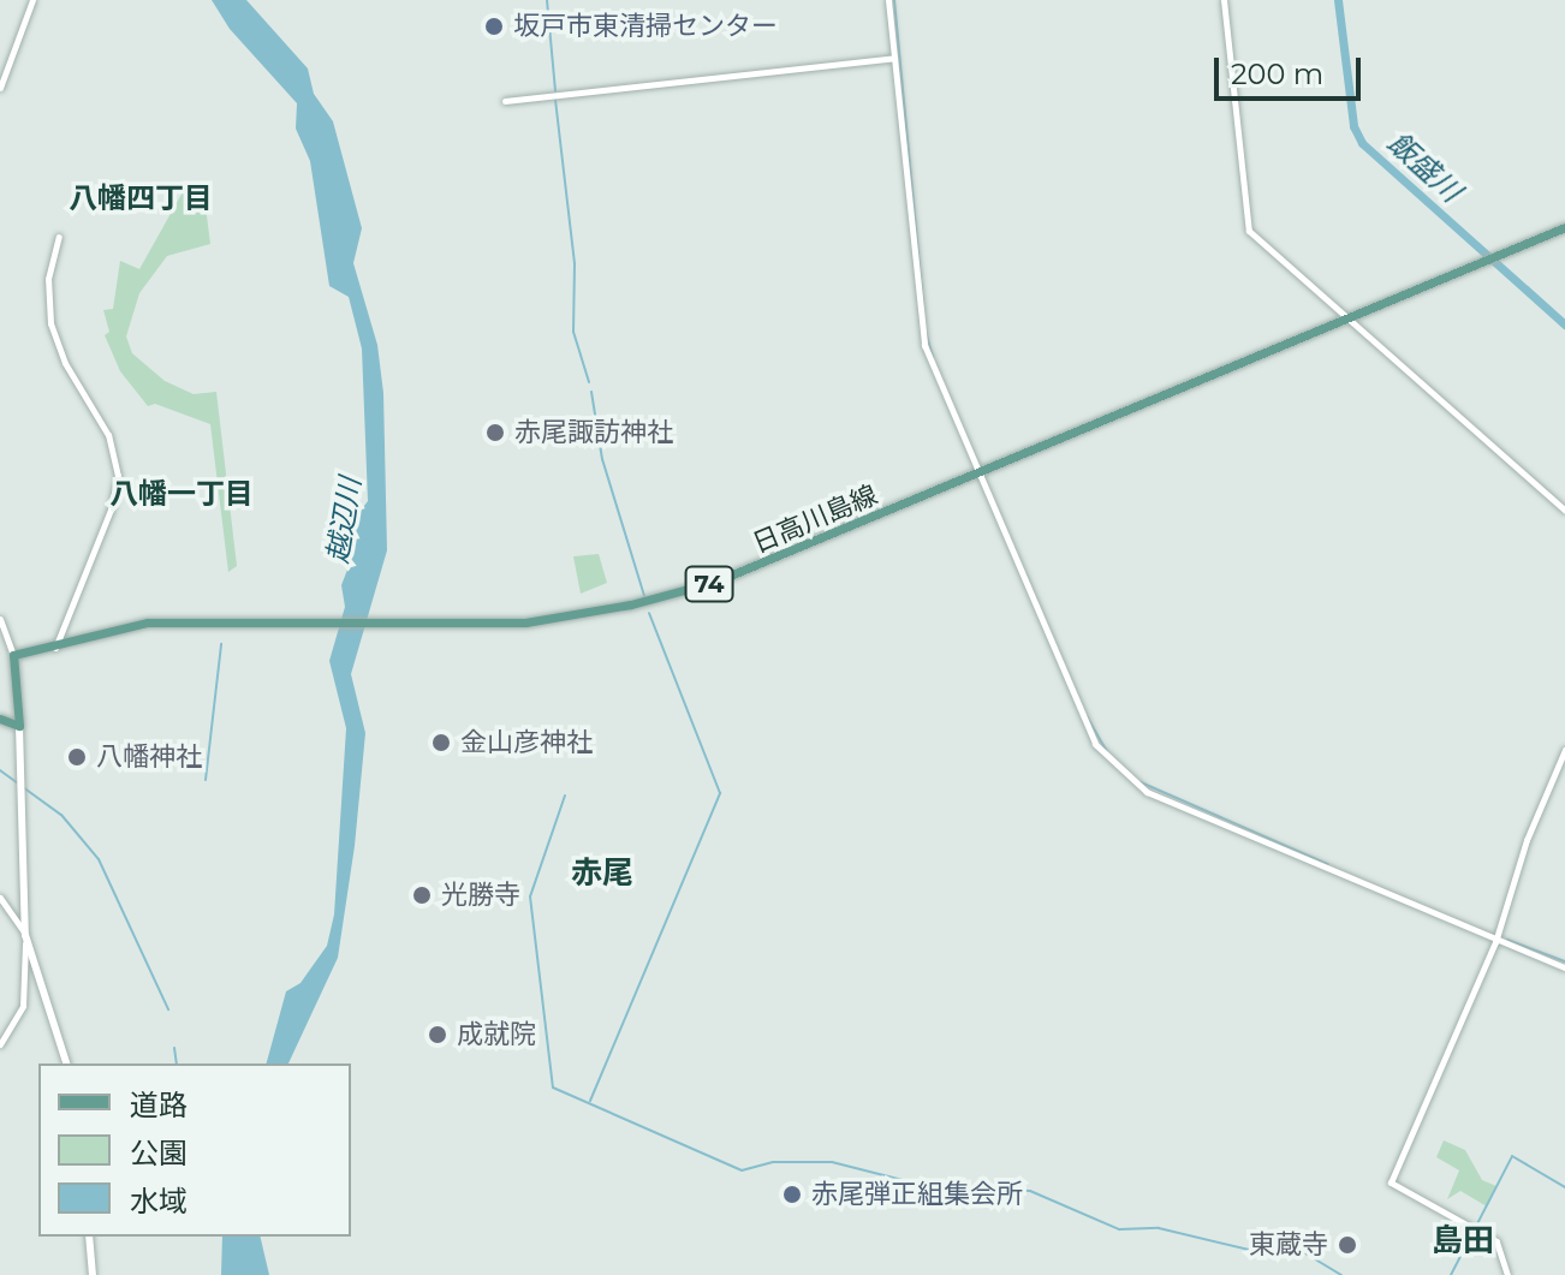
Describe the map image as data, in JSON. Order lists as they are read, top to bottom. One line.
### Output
{"streets":{"main road":["日高川島線","74"]},"districts":["八幡四丁目","八幡一丁目","赤尾","島田"],"water":["飯盛川","越辺川"],"places":["坂戸市東清掃センター","赤尾諏訪神社","金山彦神社","八幡神社","光勝寺","成就院","赤尾弾正組集会所","東蔵寺"],"legend":["道路","公園","水域"],"scale_bar":"200 m"}
